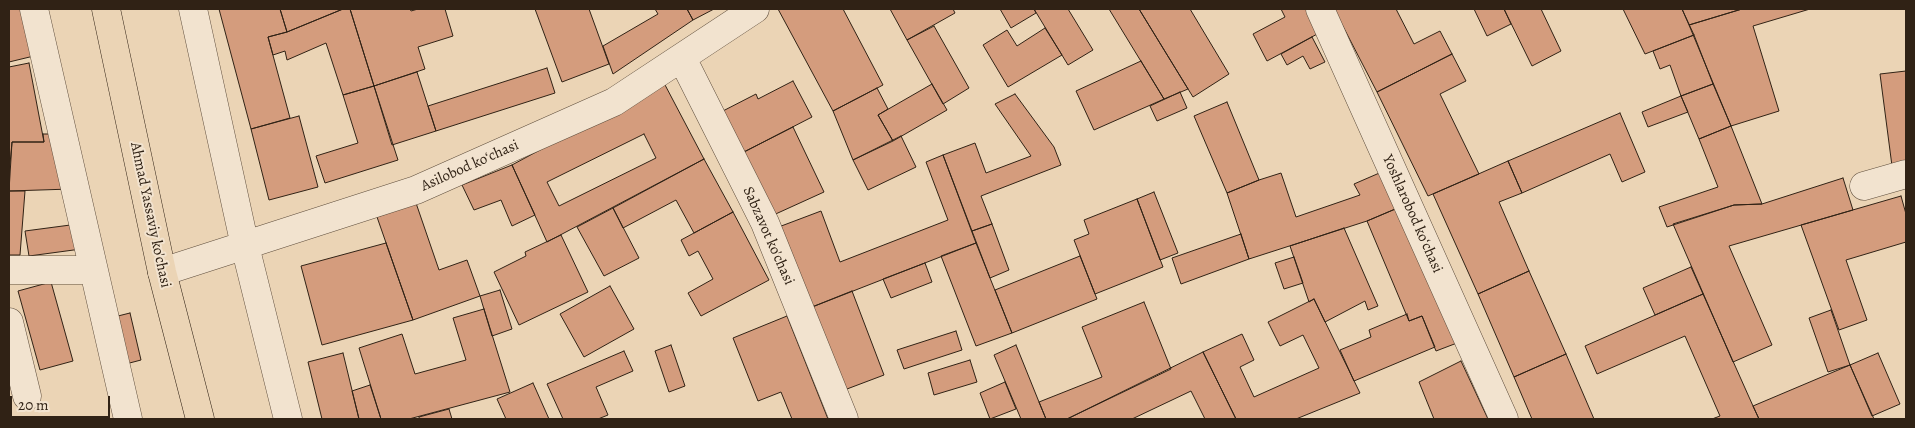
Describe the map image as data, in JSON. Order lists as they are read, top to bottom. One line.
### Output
{"streets":{"main road":["Ahmad Yassaviy ko'chasi"],"street":["Asilobod koʻchasi","Yoshlarobod koʻchasi","Sabzavot ko'chasi"]},"crossings":[["Asilobod koʻchasi","Ahmad Yassaviy ko'chasi"],["Asilobod koʻchasi","Sabzavot ko'chasi"]],"scale_bar":"20 m"}
